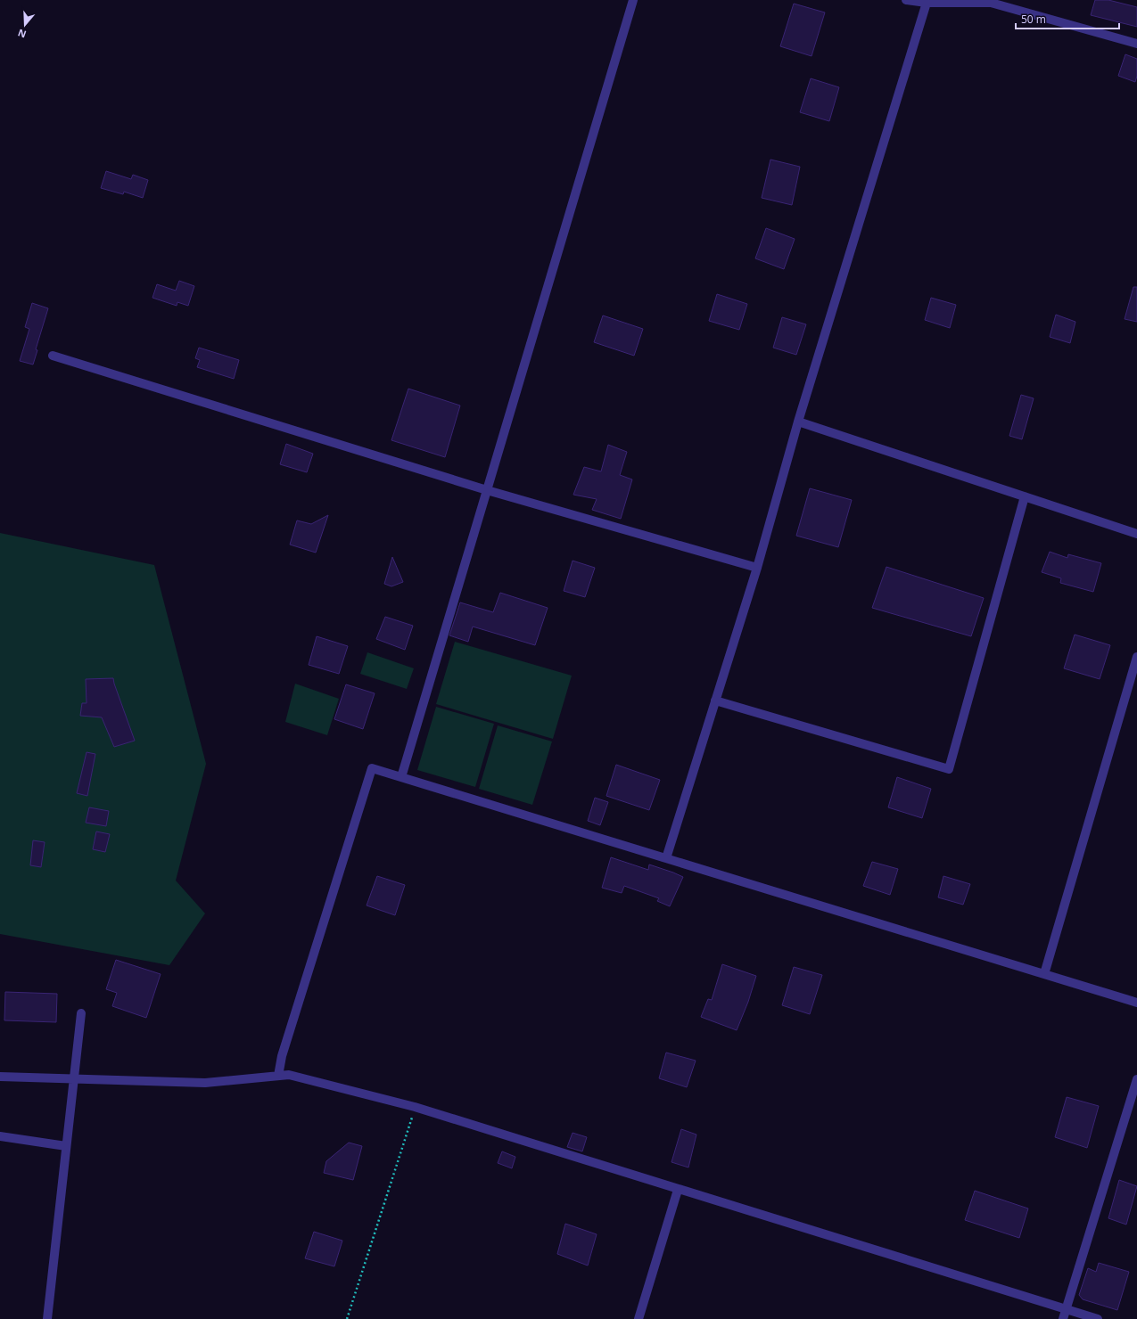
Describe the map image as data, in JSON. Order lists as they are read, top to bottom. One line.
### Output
{"scale_bar":"50 m","north":"bottom"}
